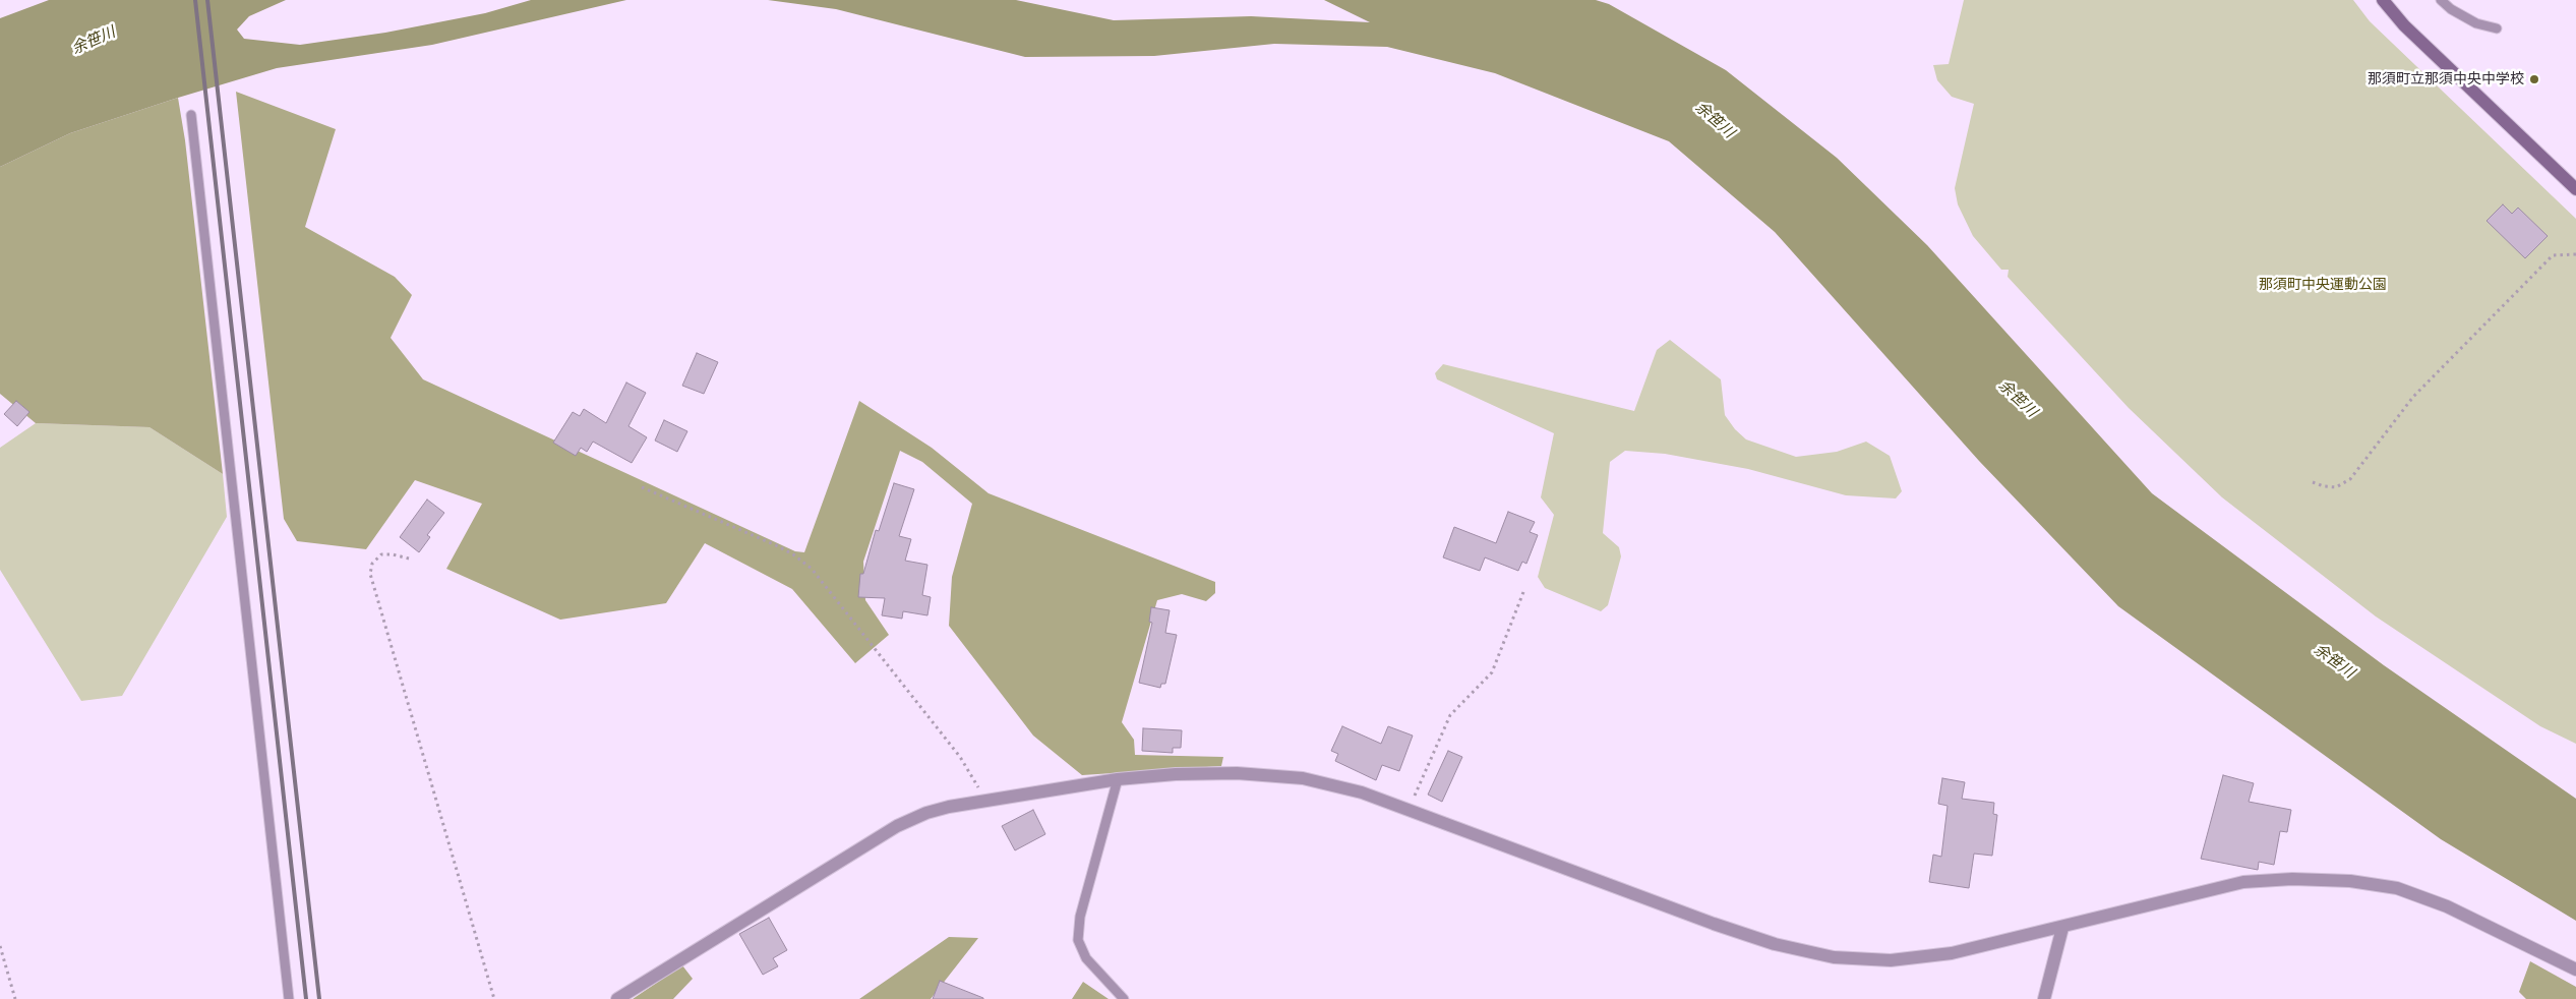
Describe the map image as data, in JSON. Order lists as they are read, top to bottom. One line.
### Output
{"water":["余笹川"],"parks":["那須町中央運動公園"],"places":["那須町立那須中央中学校"]}
